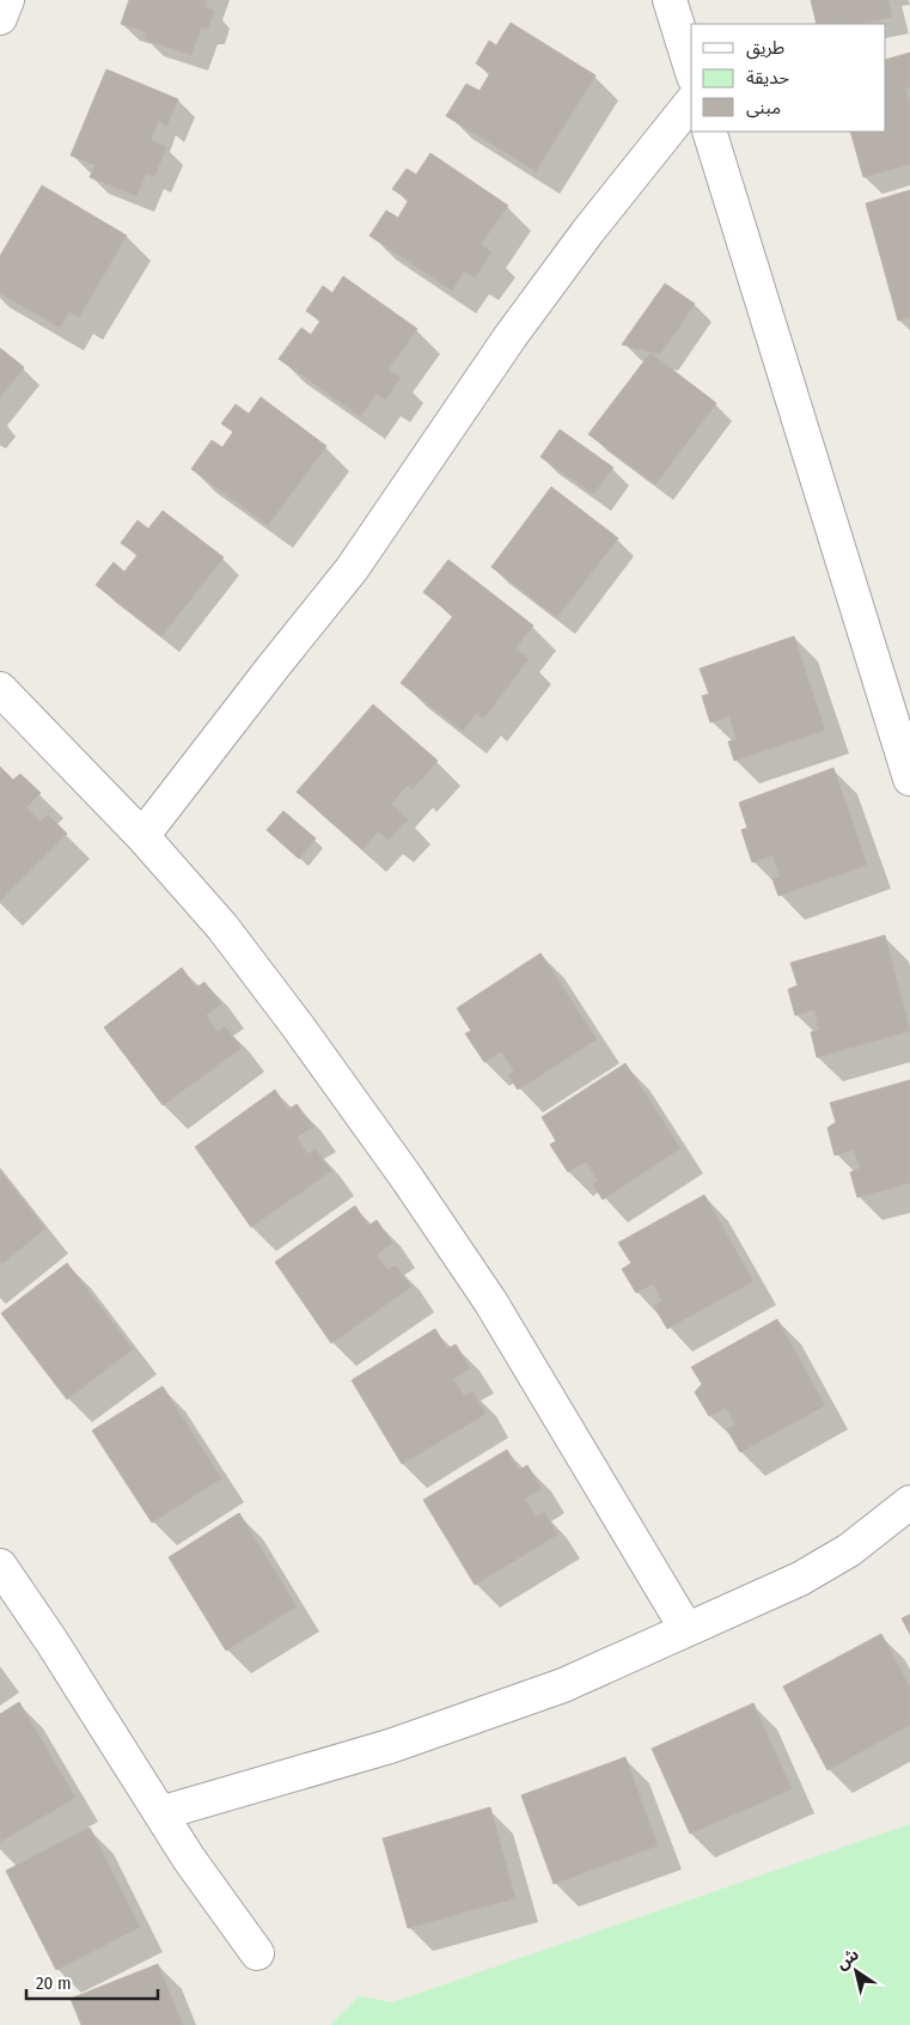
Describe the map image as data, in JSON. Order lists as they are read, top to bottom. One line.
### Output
{"legend":["طريق","حديقة","مبنى"],"scale_bar":"20 m","north":"top left"}
